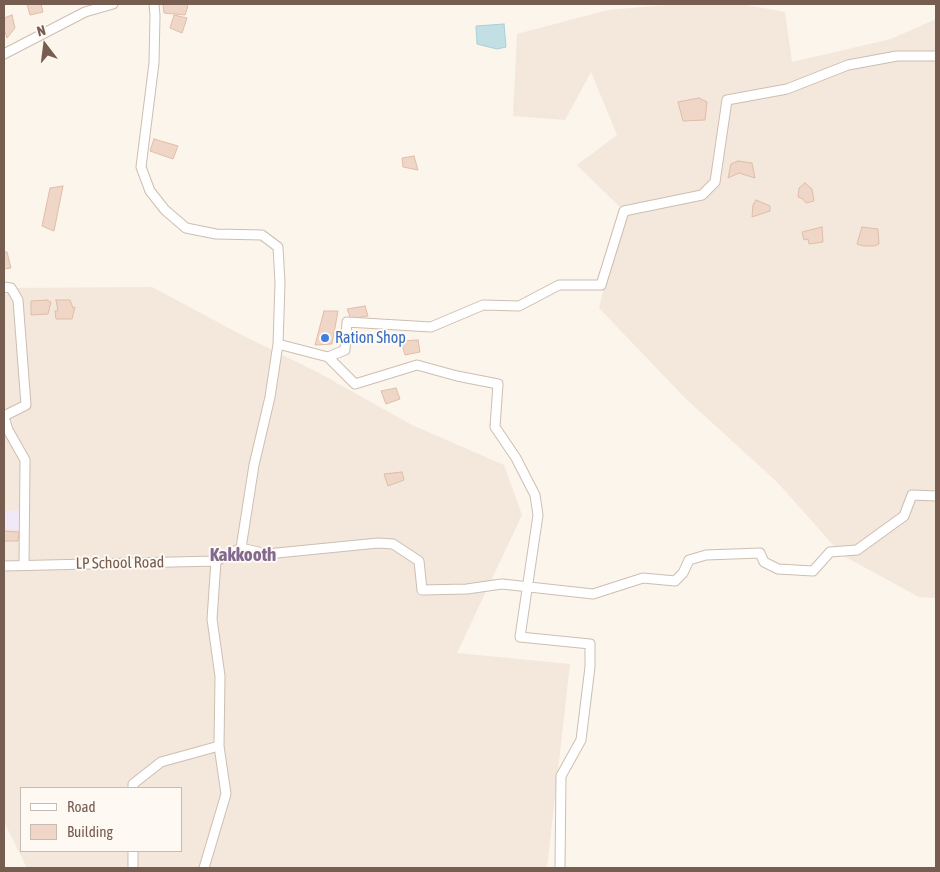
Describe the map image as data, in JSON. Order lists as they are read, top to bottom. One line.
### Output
{"streets":{"street":["LP School Road"]},"districts":["Kakkooth"],"places":["Ration Shop"],"legend":["Road","Building"],"north":"top"}
